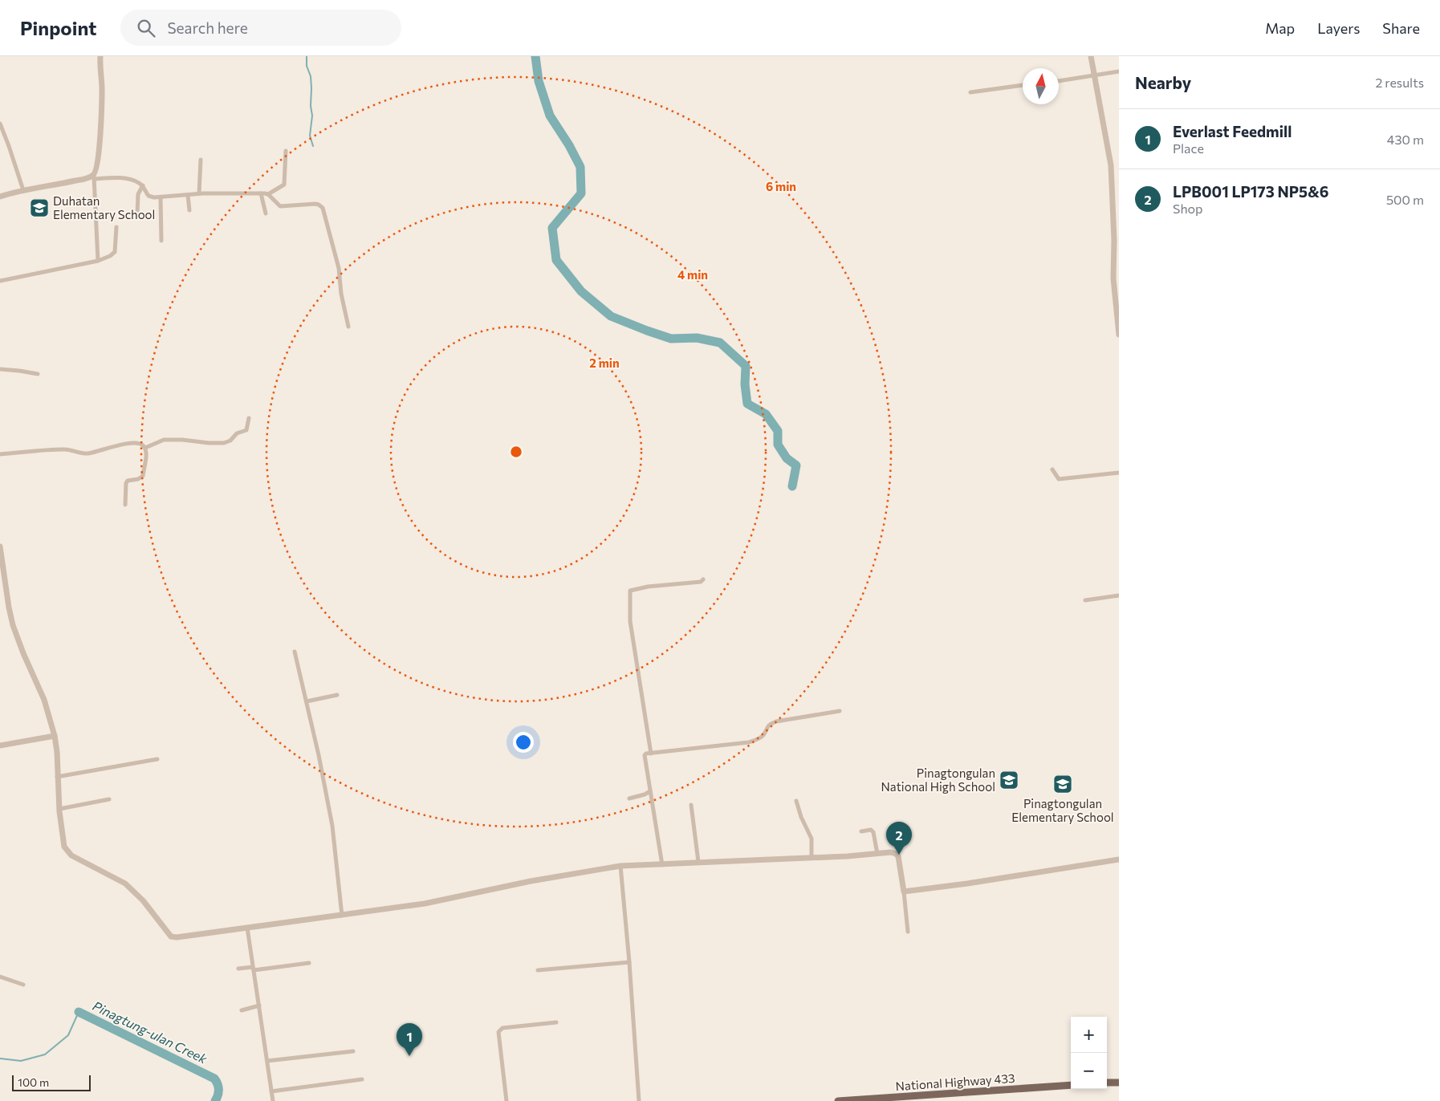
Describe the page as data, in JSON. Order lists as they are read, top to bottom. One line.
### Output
{"streets":{"main road":["National Highway 433"]},"water":["Pinagtung-ulan Creek"],"places":{"school or university":["Duhatan Elementary School","Pinagtongulan National High School","Pinagtongulan Elementary School"]},"scale_bar":"100 m","north":"top","page":{"header":"Pinpoint","search":"Search here","nav":["Map","Layers","Share"],"heading":["Nearby","2 results"],"list":[{"mark":"1","name":"Everlast Feedmill","note":"Place","value":"430 m"},{"mark":"2","name":"LPB001 LP173 NP5&6","note":"Shop","value":"500 m"}],"pins":["2","1"],"map_buttons":["+","−"],"scale":"100 m"},"rings":["6 min","4 min","2 min"]}
